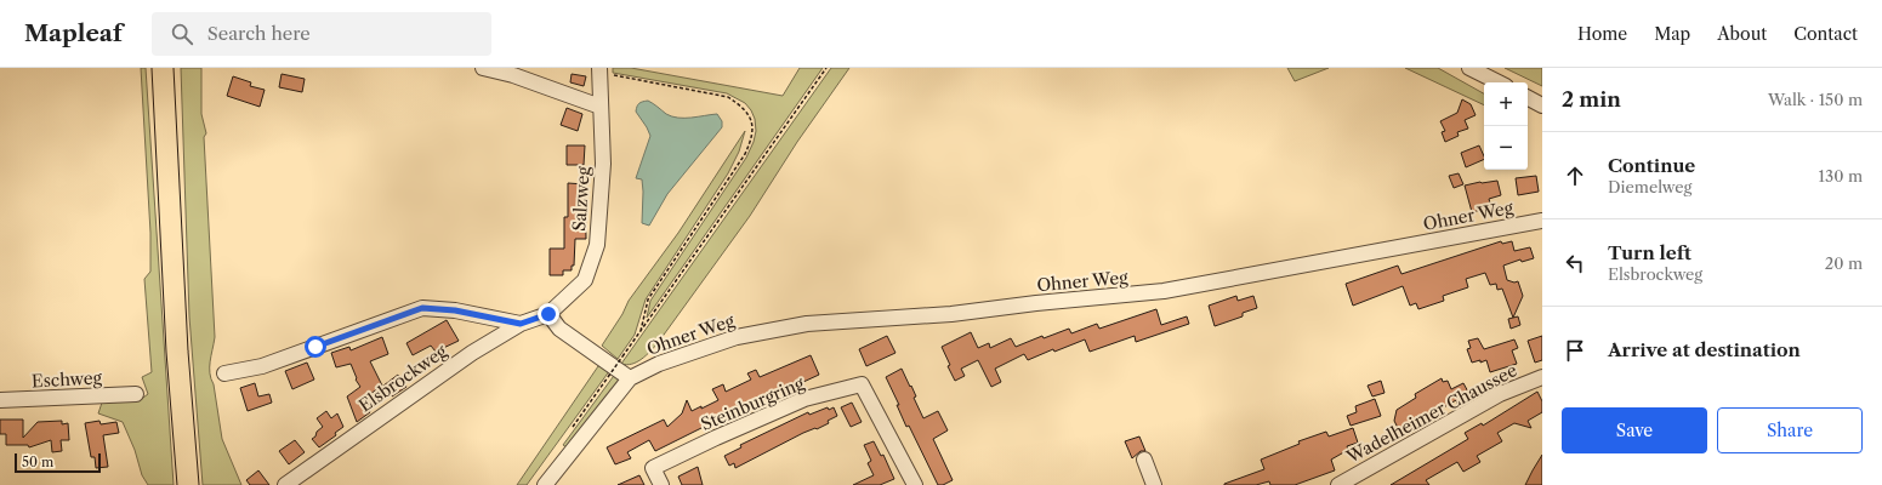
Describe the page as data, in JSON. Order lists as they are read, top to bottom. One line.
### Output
{"streets":{"street":["Salzweg","Ohner Weg","Elsbrockweg","Eschweg","Steinburgring","Wadelheimer Chaussee"]},"crossings":[["Salzweg","Elsbrockweg"]],"scale_bar":"50 m","page":{"header":"Mapleaf","search":"Search here","nav":["Home","Map","About","Contact"],"heading":["2 min","Walk · 150 m"],"map_buttons":["+","−"],"list":[["Continue","Diemelweg","130 m"],["Turn left","Elsbrockweg","20 m"],"Arrive at destination"],"buttons":["Save","Share"],"scale":"50 m"}}
